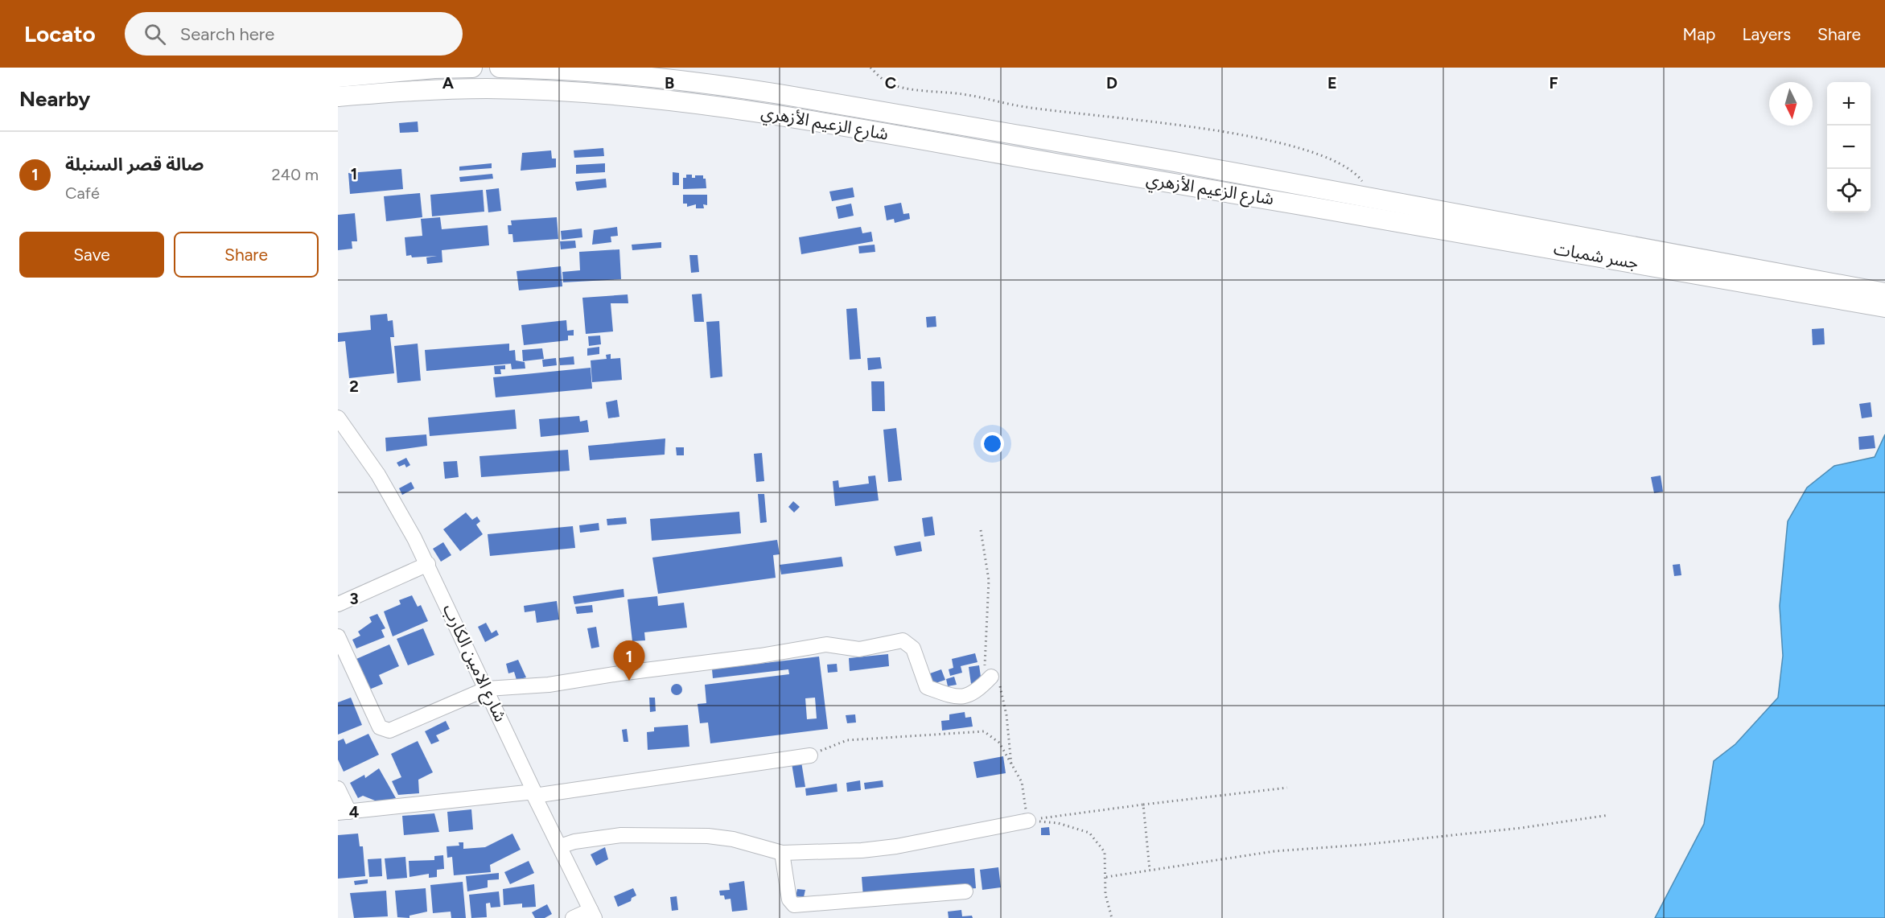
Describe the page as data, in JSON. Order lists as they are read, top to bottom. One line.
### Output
{"streets":{"main road":["شارع الزعيم الأزهري","جسر شمبات"],"street":["شارع الامين الكارب"]},"crossings":[["شارع الزعيم الأزهري","جسر شمبات"]],"north":"bottom","page":{"header":"Locato","search":"Search here","nav":["Map","Layers","Share"],"heading":"Nearby","map_buttons":["+","−"],"list":[{"mark":"1","name":"صالة قصر السنبلة","note":"Café","value":"240 m"}],"buttons":["Save","Share"],"pins":"1"},"grid":{"columns":["A","B","C","D","E","F"],"rows":["1","2","3","4"]}}
